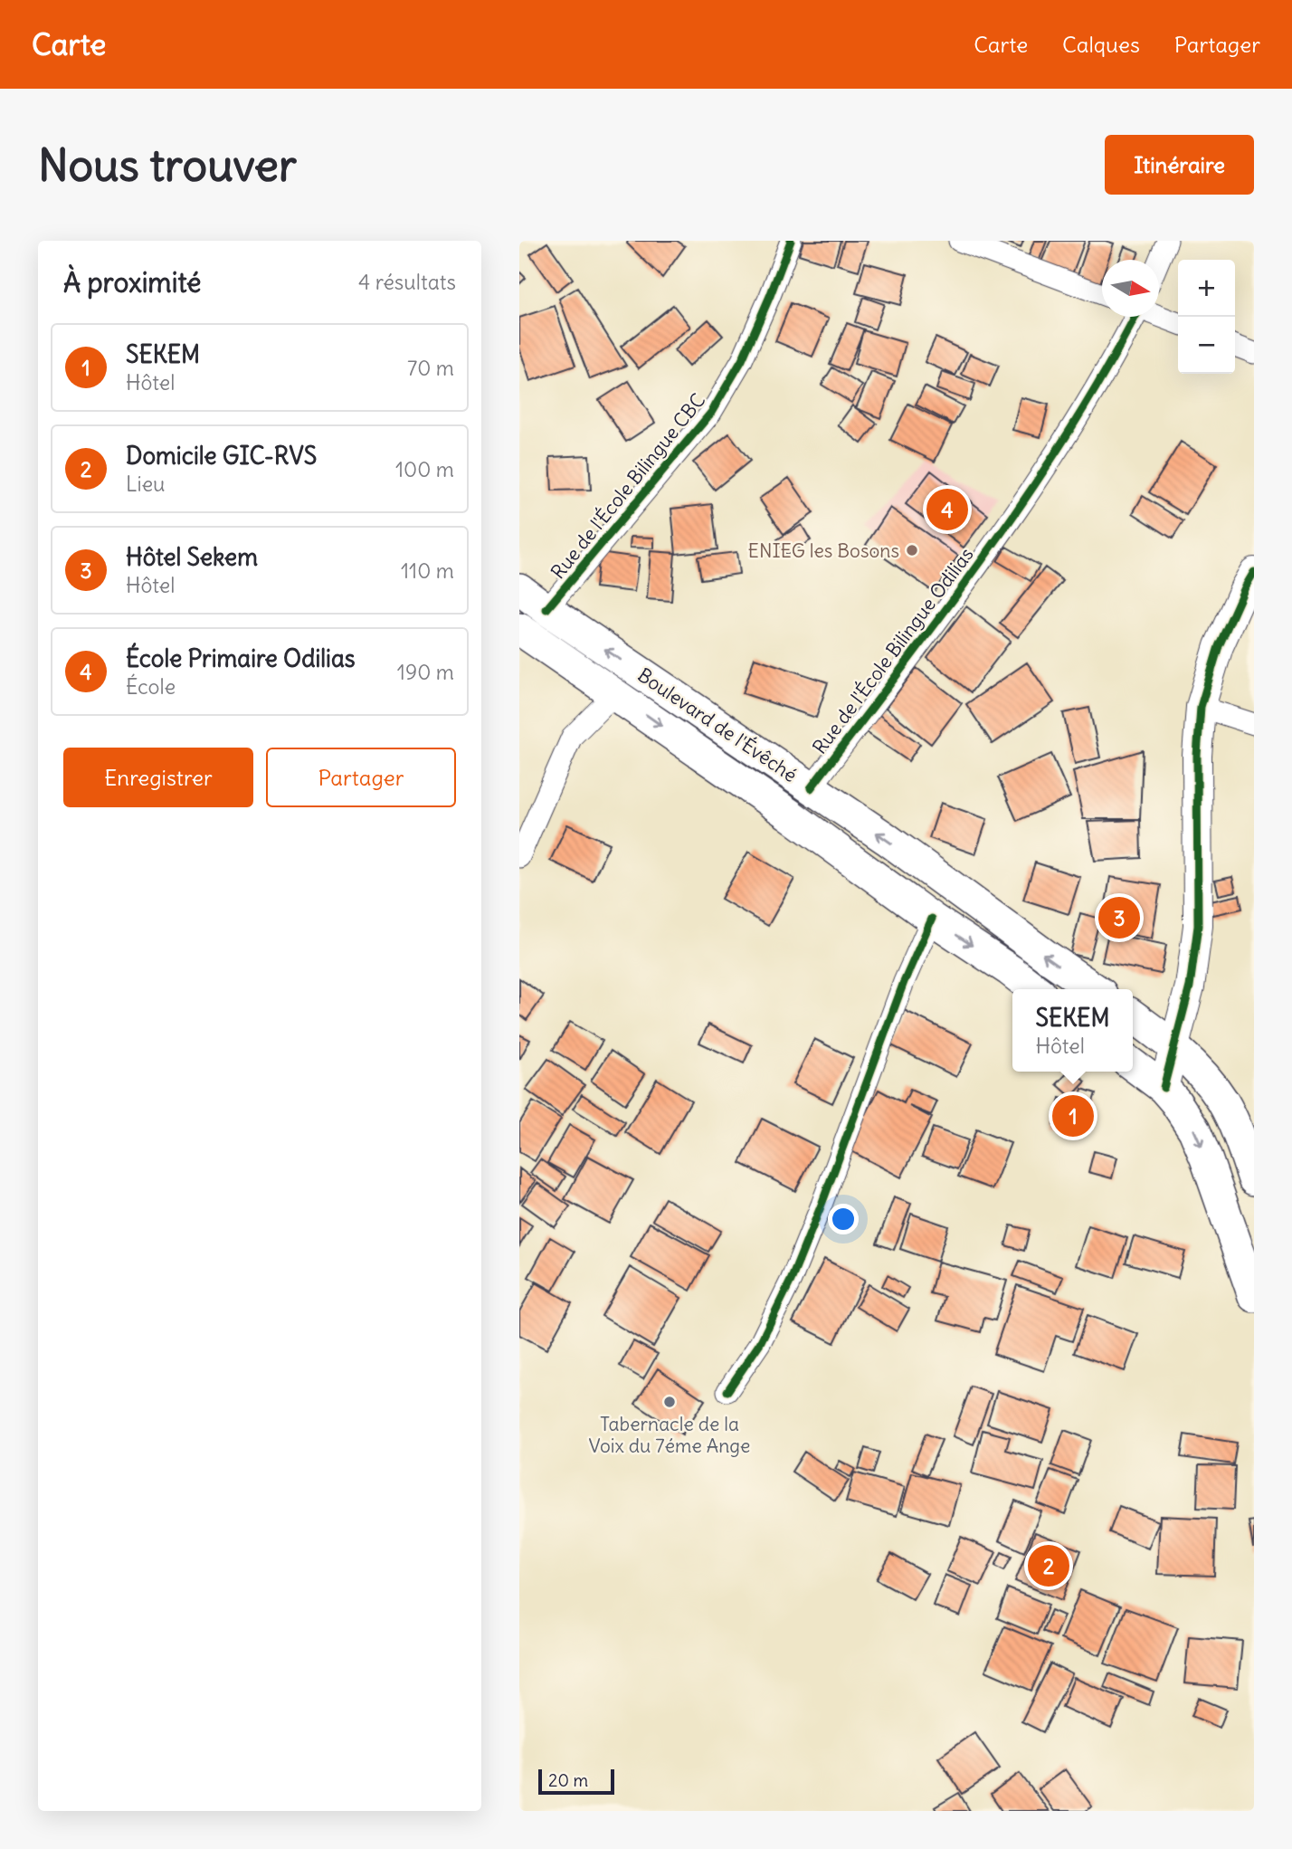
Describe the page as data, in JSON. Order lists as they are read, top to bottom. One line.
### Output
{"streets":{"main road":["Boulevard de l'Évêché"],"street":["Rue de l'École Bilingue CBC","Rue de l'École Bilingue Odilias"]},"crossings":[["Rue de l'École Bilingue CBC","Boulevard de l'Évêché"],["Rue de l'École Bilingue Odilias","Boulevard de l'Évêché"]],"places":["ENIEG les Bosons","Tabernacle de la Voix du 7éme Ange"],"scale_bar":"20 m","north":"right","page":{"header":"Carte","nav":["Carte","Calques","Partager"],"buttons":["Itinéraire",["Enregistrer","Partager"]],"title":"Nous trouver","heading":["À proximité","4 résultats"],"map_buttons":["+","−"],"list":[{"mark":"1","name":"SEKEM","note":"Hôtel","value":"70 m"},{"mark":"2","name":"Domicile GIC-RVS","note":"Lieu","value":"100 m"},{"mark":"3","name":"Hôtel Sekem","note":"Hôtel","value":"110 m"},{"mark":"4","name":"École Primaire Odilias","note":"École","value":"190 m"}],"pins":["4","3","1","2"],"popup":["SEKEM","Hôtel"],"scale":"20 m"}}
